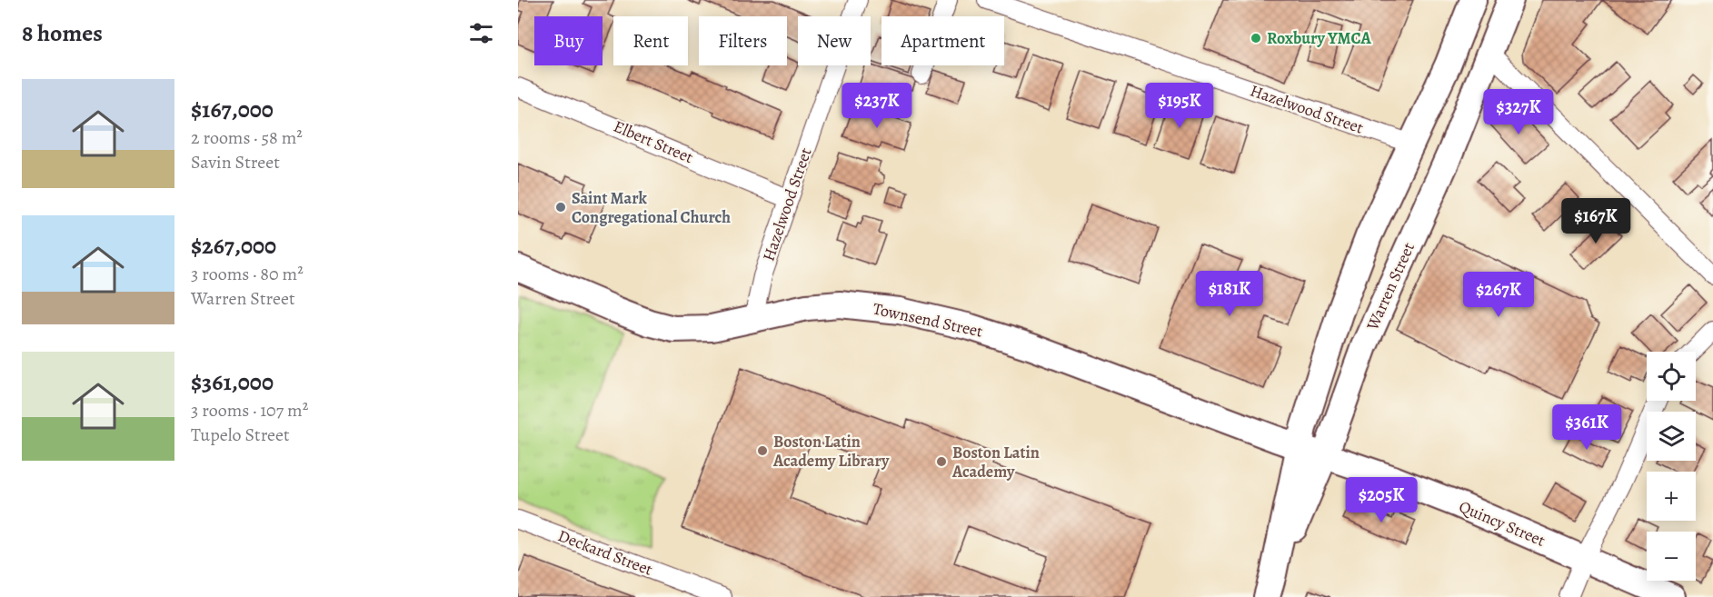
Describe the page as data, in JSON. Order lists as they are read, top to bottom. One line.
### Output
{"streets":{"main road":["Warren Street","Townsend Street","Quincy Street"],"street":["Hazelwood Street","Elbert Street","Deckard Street"]},"crossings":[["Hazelwood Street","Elbert Street"],["Hazelwood Street","Warren Street"],["Hazelwood Street","Townsend Street"],["Warren Street","Townsend Street"],["Warren Street","Quincy Street"],["Townsend Street","Quincy Street"]],"places":["Roxbury YMCA","Saint Mark Congregational Church","Boston Latin Academy Library","Boston Latin Academy"],"page":{"heading":"8 homes","chip":["Buy","Rent","Filters","New","Apartment"],"list":[{"name":"$167,000","note":"2 rooms · 58 m² · Savin Street"},{"name":"$267,000","note":"3 rooms · 80 m² · Warren Street"},{"name":"$361,000","note":"3 rooms · 107 m² · Tupelo Street"}],"price":["$237K","$195K","$327K","$167K","$181K","$267K","$361K","$205K"],"map_buttons":["+","−"]}}
